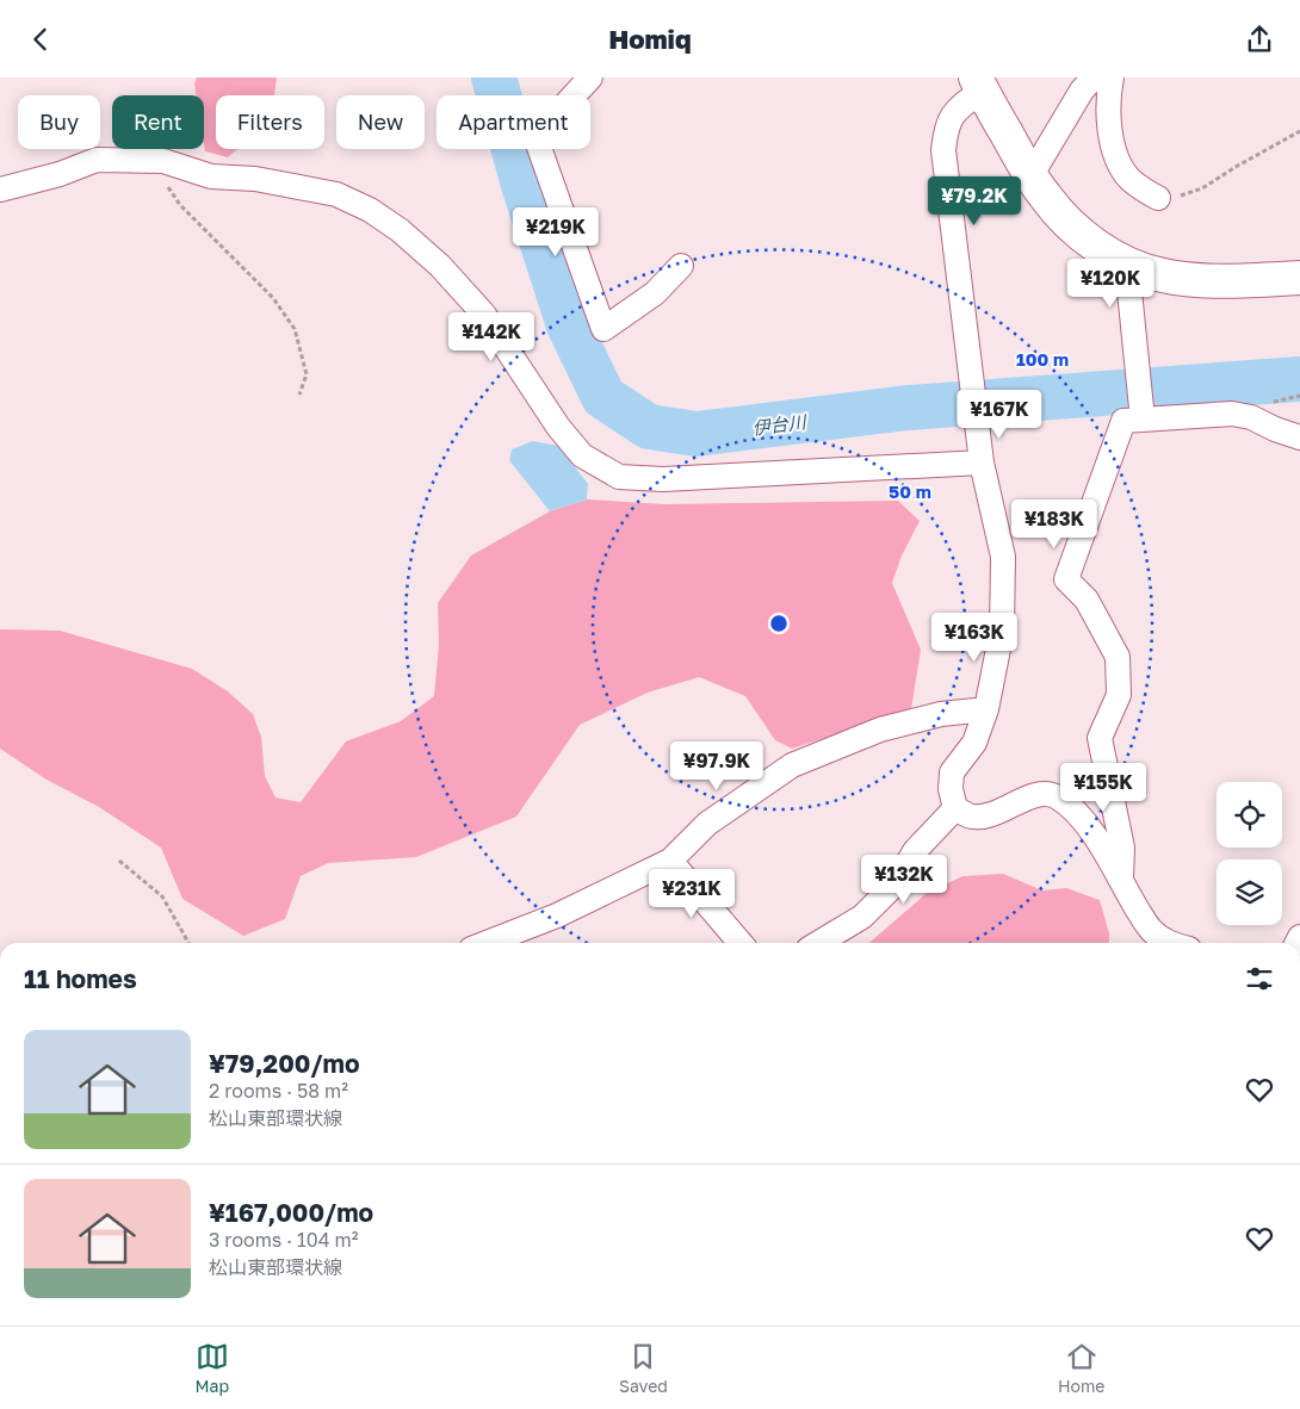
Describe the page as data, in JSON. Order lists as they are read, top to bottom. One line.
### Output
{"water":["伊台川"],"page":{"header":"Homiq","chip":["Buy","Rent","Filters","New","Apartment"],"price":["¥79.2K","¥219K","¥120K","¥142K","¥167K","¥183K","¥163K","¥97.9K","¥155K","¥132K","¥231K"],"heading":"11 homes","list":[{"name":"¥79,200/mo","note":"2 rooms · 58 m² · 松山東部環状線"},{"name":"¥167,000/mo","note":"3 rooms · 104 m² · 松山東部環状線"}],"tabs":["Map","Saved","Home"]},"rings":["100 m","50 m"]}
